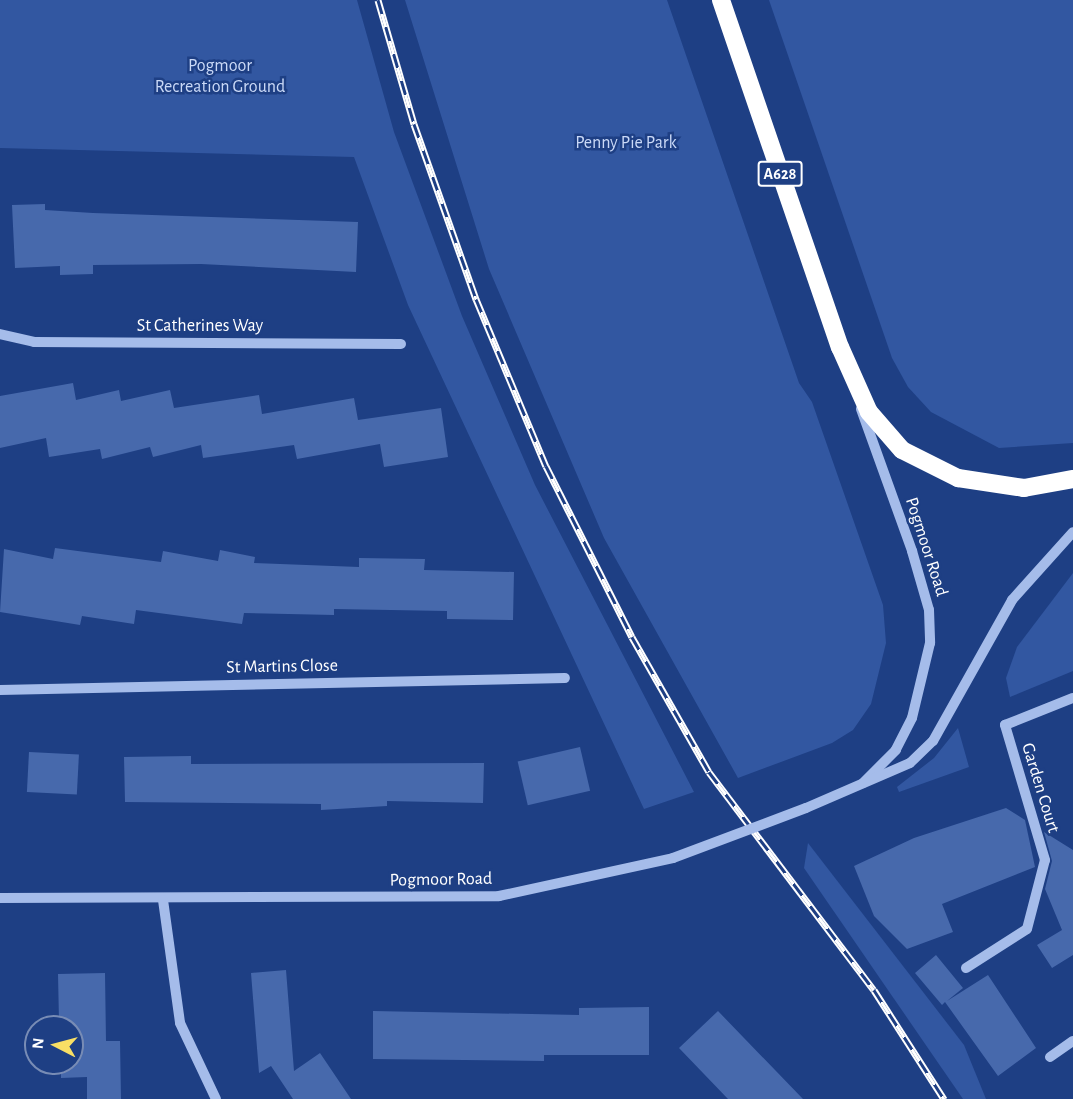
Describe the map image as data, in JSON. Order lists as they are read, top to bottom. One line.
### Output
{"streets":{"highway":["A628"],"street":["St Catherines Way","Pogmoor Road","St Martins Close","Garden Court"]},"crossings":[["A628","Pogmoor Road"]],"parks":["Pogmoor Recreation Ground","Penny Pie Park"],"north":"left"}
